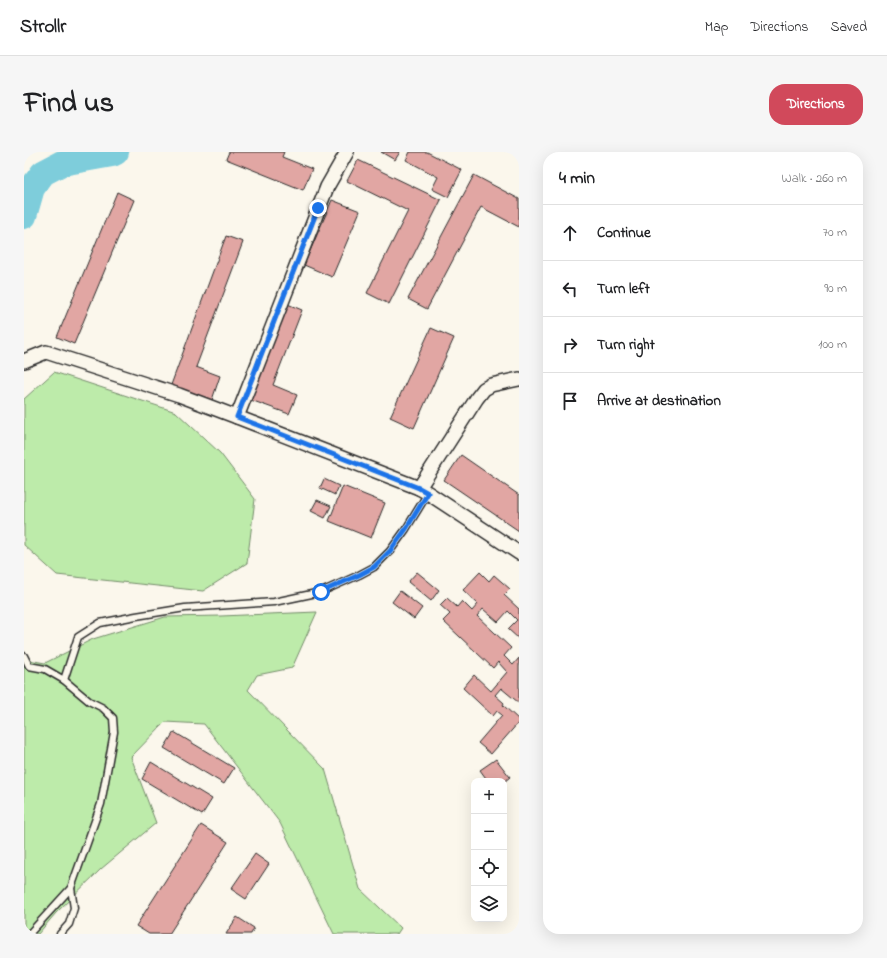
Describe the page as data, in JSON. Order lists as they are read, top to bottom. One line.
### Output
{"page":{"header":"Strollr","nav":["Map","Directions","Saved"],"title":"Find us","buttons":"Directions","heading":["4 min","Walk · 260 m"],"list":[["Continue","70 m"],["Turn left","90 m"],["Turn right","100 m"],"Arrive at destination"],"map_buttons":["+","−"]}}
